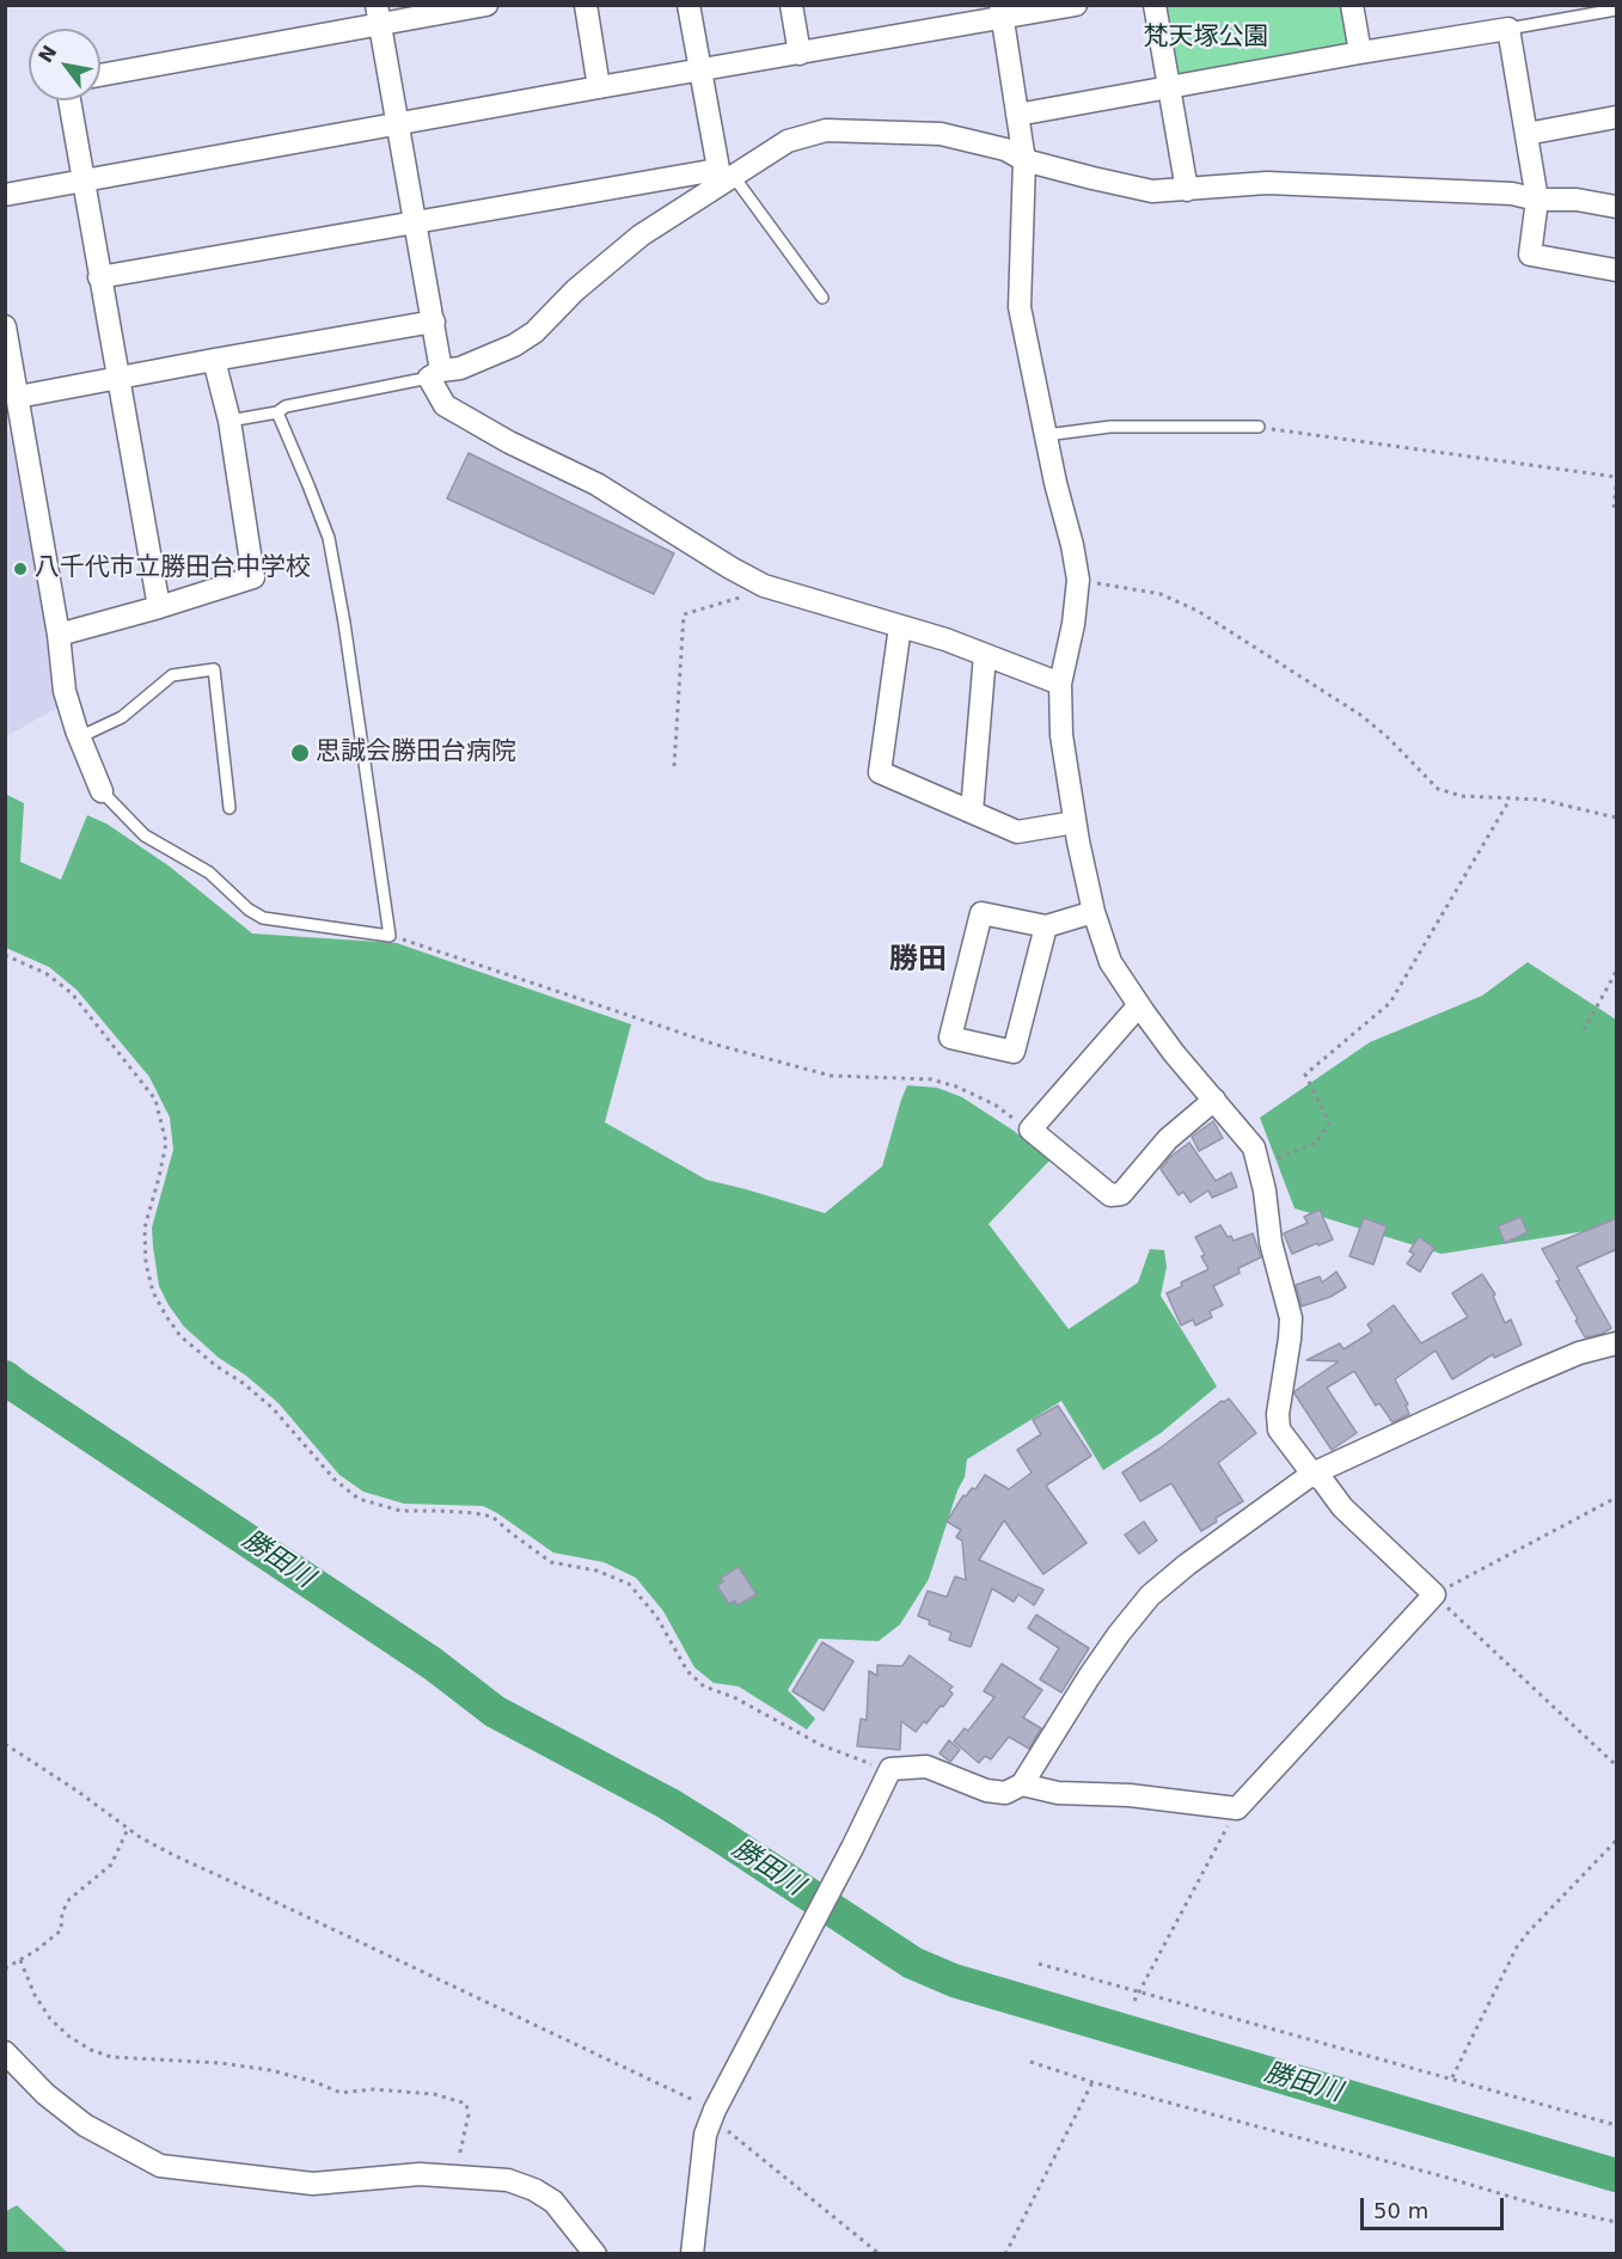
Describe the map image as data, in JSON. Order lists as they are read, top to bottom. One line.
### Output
{"districts":["勝田"],"water":["勝田川"],"parks":["梵天塚公園"],"places":["八千代市立勝田台中学校","思誠会勝田台病院"],"scale_bar":"50 m","north":"top left"}
